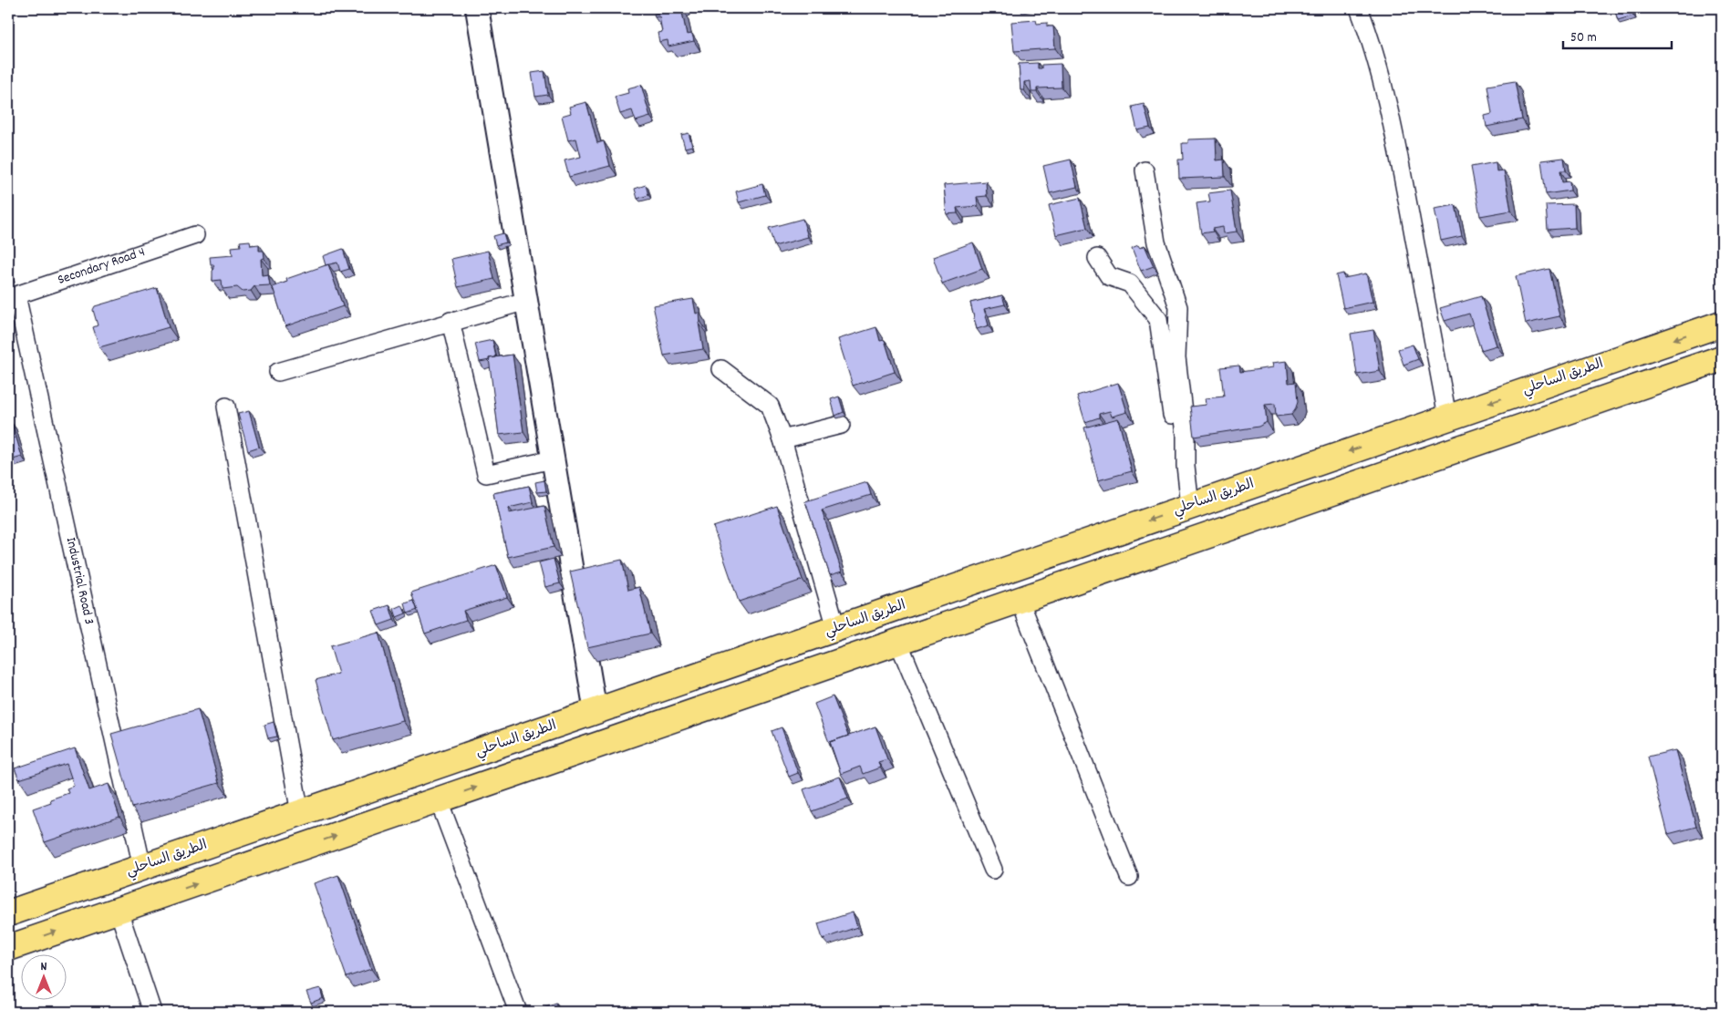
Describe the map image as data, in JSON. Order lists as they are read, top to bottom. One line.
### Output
{"streets":{"highway":["الطريق الساحلي"],"street":["Secondary Road 4","Industrial Road 3"]},"crossings":[["Secondary Road 4","Industrial Road 3"],["الطريق الساحلي","Industrial Road 3"]],"scale_bar":"50 m","north":"top"}
